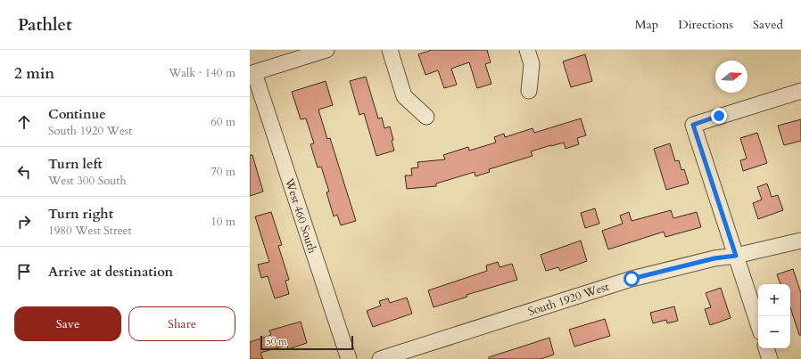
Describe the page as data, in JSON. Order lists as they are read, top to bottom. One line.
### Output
{"streets":{"street":["West 460 South","South 1920 West"]},"scale_bar":"50 m","north":"right","page":{"header":"Pathlet","nav":["Map","Directions","Saved"],"heading":["2 min","Walk · 140 m"],"list":[["Continue","South 1920 West","60 m"],["Turn left","West 300 South","70 m"],["Turn right","1980 West Street","10 m"],"Arrive at destination"],"map_buttons":["+","−"],"buttons":["Save","Share"],"scale":"50 m"}}
